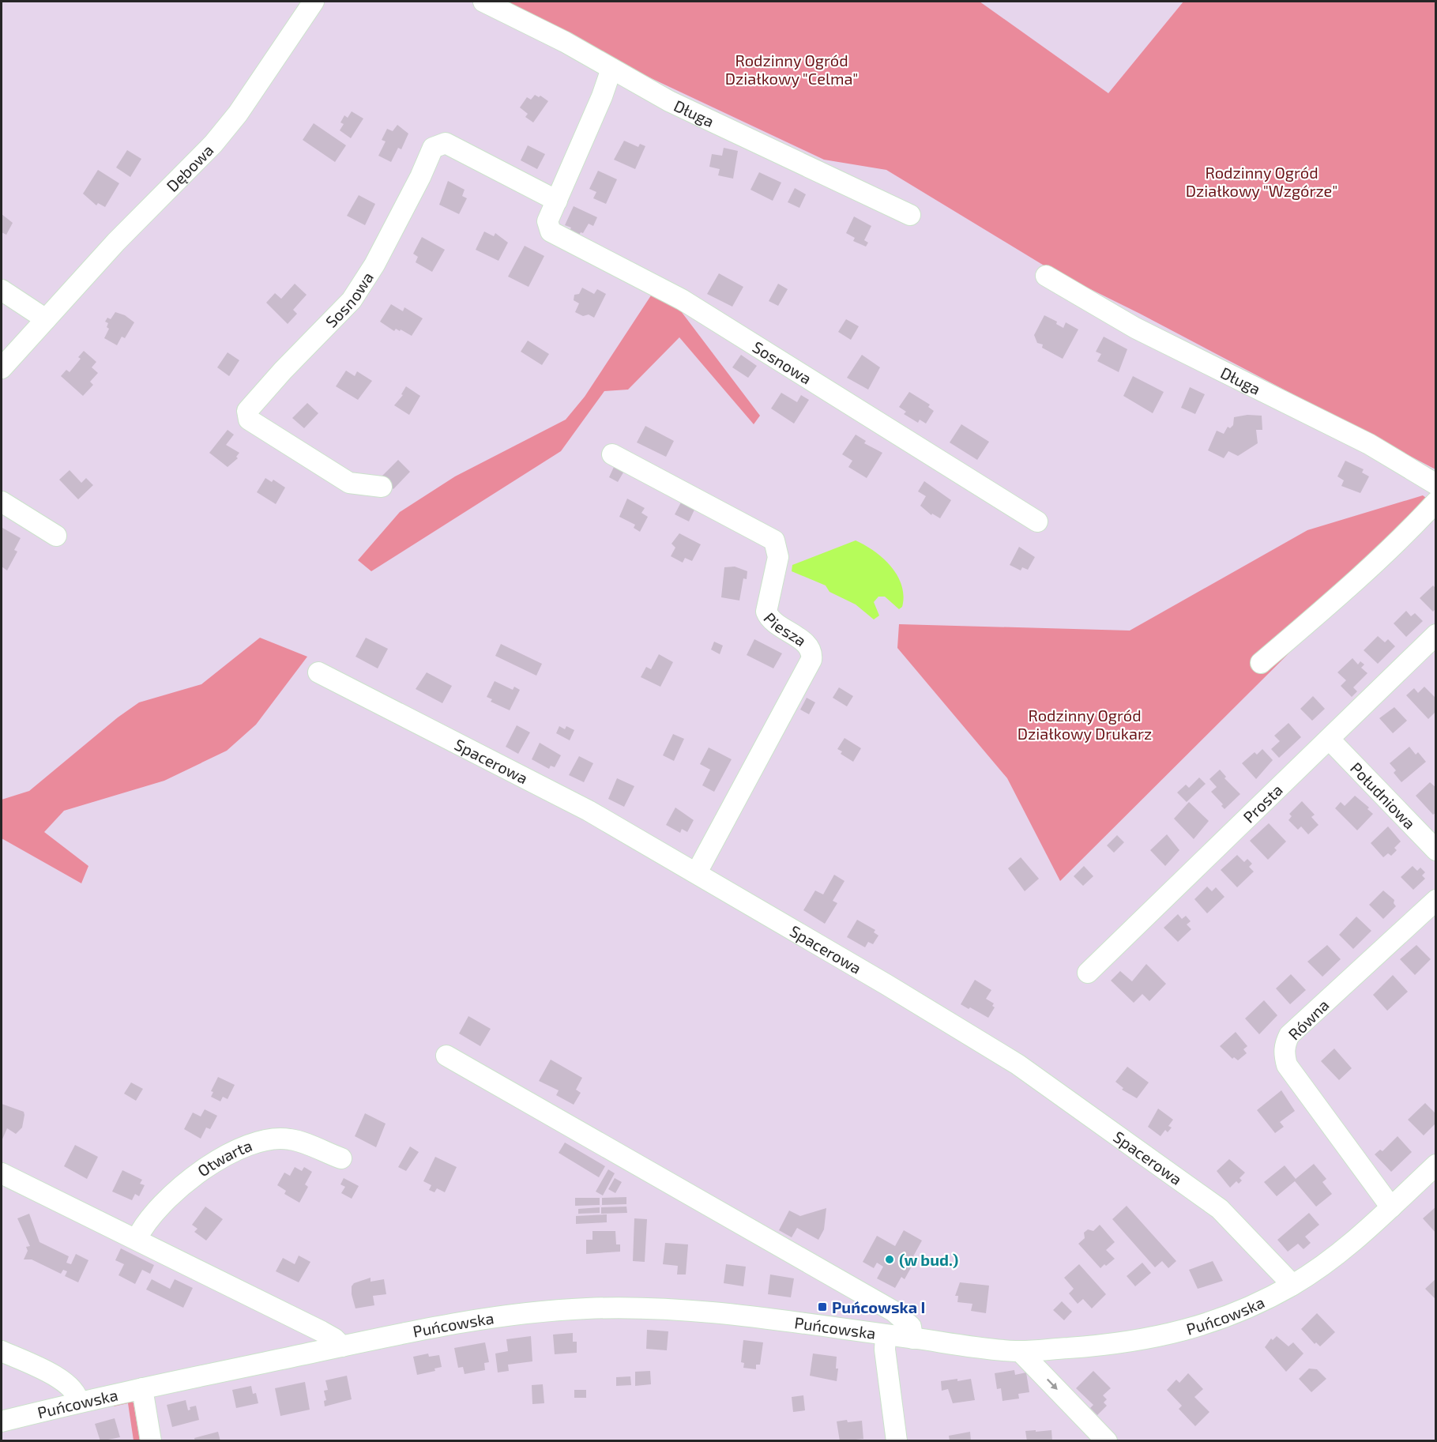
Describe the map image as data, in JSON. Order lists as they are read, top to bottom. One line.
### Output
{"streets":{"street":["Długa","Dębowa","Sosnowa","Piesza","Spacerowa","Południowa","Prosta","Równa","Otwarta","Puńcowska"]},"crossings":[["Długa","Sosnowa"],["Piesza","Spacerowa"],["Spacerowa","Puńcowska"],["Południowa","Prosta"],["Równa","Puńcowska"]],"parks":["Rodzinny Ogród Działkowy \"Celma\"","Rodzinny Ogród Działkowy \"Wzgórze\"","Rodzinny Ogród Działkowy Drukarz"],"places":{"other":["(w bud.)"],"transit":["Puńcowska I"]}}
